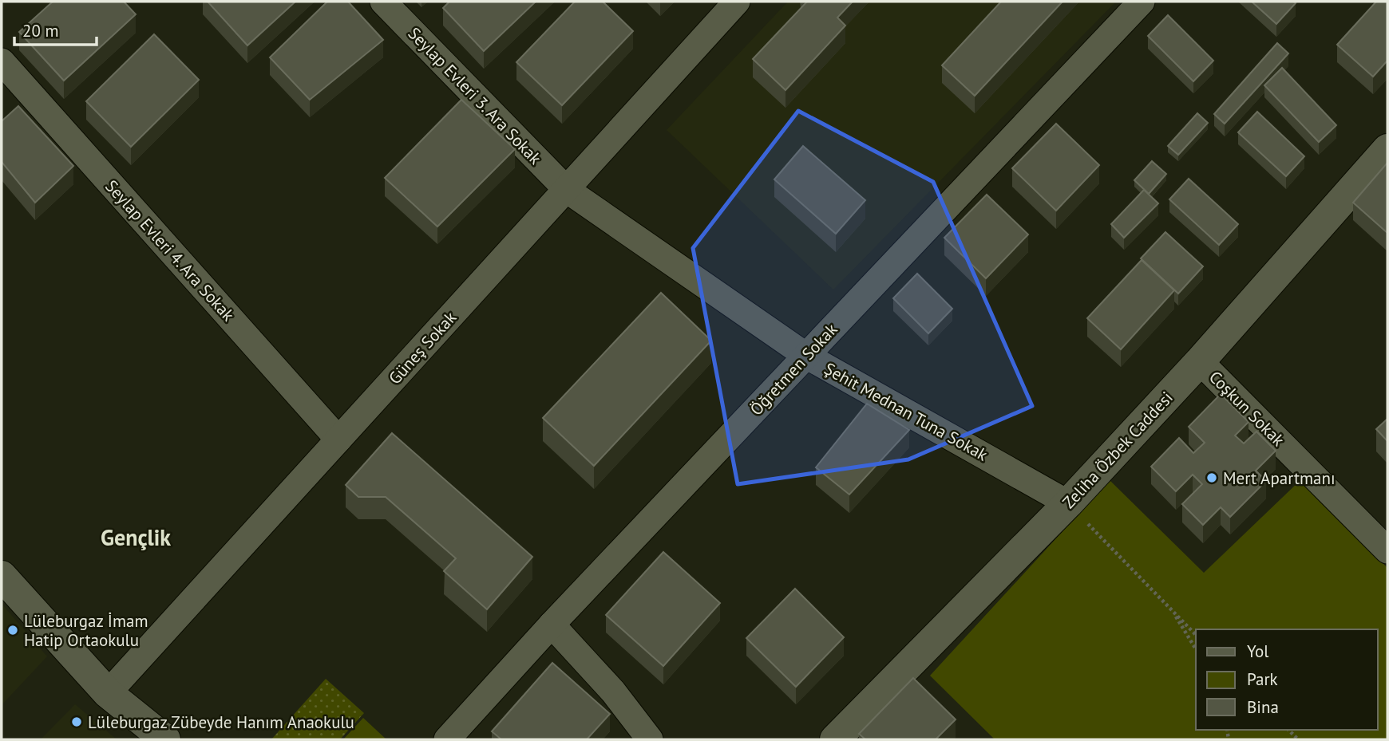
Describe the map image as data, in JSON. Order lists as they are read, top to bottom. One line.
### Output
{"streets":{"street":["Seylap Evleri 3. Ara Sokak","Seylap Evleri 4. Ara Sokak","Güneş Sokak","Öğretmen Sokak","Coşkun Sokak","Şehit Mednan Tuna Sokak","Zeliha Özbek Caddesi"]},"crossings":[["Seylap Evleri 3. Ara Sokak","Güneş Sokak"],["Seylap Evleri 3. Ara Sokak","Şehit Mednan Tuna Sokak"],["Seylap Evleri 4. Ara Sokak","Güneş Sokak"],["Güneş Sokak","Şehit Mednan Tuna Sokak"],["Öğretmen Sokak","Şehit Mednan Tuna Sokak"],["Coşkun Sokak","Zeliha Özbek Caddesi"],["Şehit Mednan Tuna Sokak","Zeliha Özbek Caddesi"]],"districts":["Gençlik"],"places":["Mert Apartmanı","Lüleburgaz İmam Hatip Ortaokulu","Lüleburgaz Zübeyde Hanım Anaokulu"],"legend":["Yol","Park","Bina"],"scale_bar":"20 m"}
